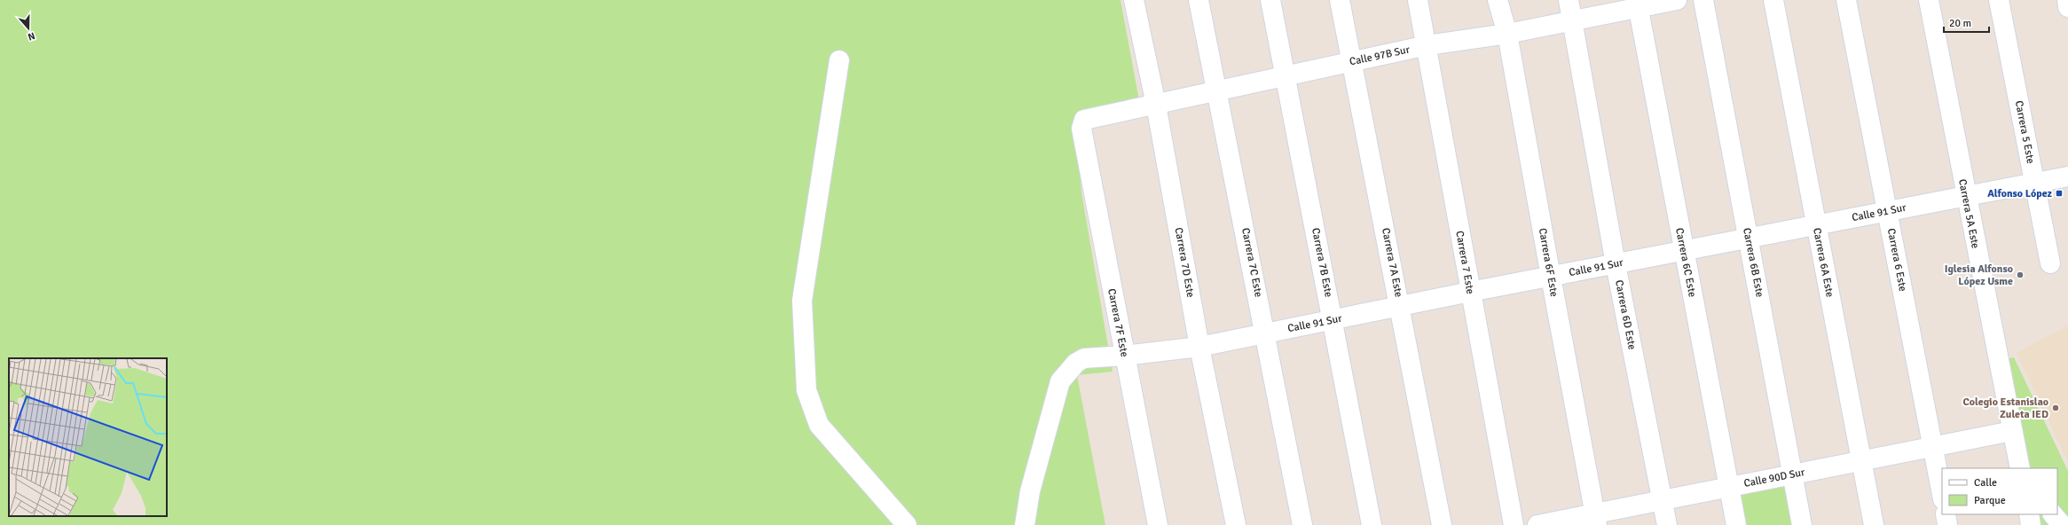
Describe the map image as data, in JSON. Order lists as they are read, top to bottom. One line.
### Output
{"streets":{"street":["Calle 97B Sur","Carrera 5 Este","Calle 91 Sur","Carrera 5A Este","Carrera 6 Este","Carrera 7D Este","Carrera 7C Este","Carrera 7B Este","Carrera 7A Este","Carrera 7 Este","Carrera 6F Este","Carrera 6C Este","Carrera 6B Este","Carrera 6A Este","Carrera 6D Este","Carrera 7F Este","Calle 90D Sur"]},"crossings":[["Calle 97B Sur","Carrera 7D Este"],["Calle 97B Sur","Carrera 7C Este"],["Calle 97B Sur","Carrera 7B Este"],["Calle 97B Sur","Carrera 7A Este"],["Calle 97B Sur","Carrera 7 Este"],["Calle 97B Sur","Carrera 6F Este"],["Calle 97B Sur","Carrera 6C Este"],["Calle 97B Sur","Carrera 6D Este"],["Calle 97B Sur","Carrera 7F Este"],["Carrera 5 Este","Calle 91 Sur"],["Calle 91 Sur","Carrera 5A Este"],["Calle 91 Sur","Carrera 6 Este"],["Calle 91 Sur","Carrera 7D Este"],["Calle 91 Sur","Carrera 7C Este"],["Calle 91 Sur","Carrera 7B Este"],["Calle 91 Sur","Carrera 7A Este"],["Calle 91 Sur","Carrera 7 Este"],["Calle 91 Sur","Carrera 6F Este"],["Calle 91 Sur","Carrera 6C Este"],["Calle 91 Sur","Carrera 6B Este"],["Calle 91 Sur","Carrera 6A Este"],["Calle 91 Sur","Carrera 6D Este"],["Calle 91 Sur","Carrera 7F Este"],["Carrera 5A Este","Calle 90D Sur"],["Carrera 6 Este","Calle 90D Sur"],["Carrera 6F Este","Calle 90D Sur"],["Carrera 6C Este","Calle 90D Sur"],["Carrera 6B Este","Calle 90D Sur"],["Carrera 6A Este","Calle 90D Sur"],["Carrera 6D Este","Calle 90D Sur"]],"places":{"transit":["Alfonso López"],"other":["Iglesia Alfonso López Usme","Colegio Estanislao Zuleta IED"]},"legend":["Calle","Parque"],"scale_bar":"20 m","north":"bottom"}
